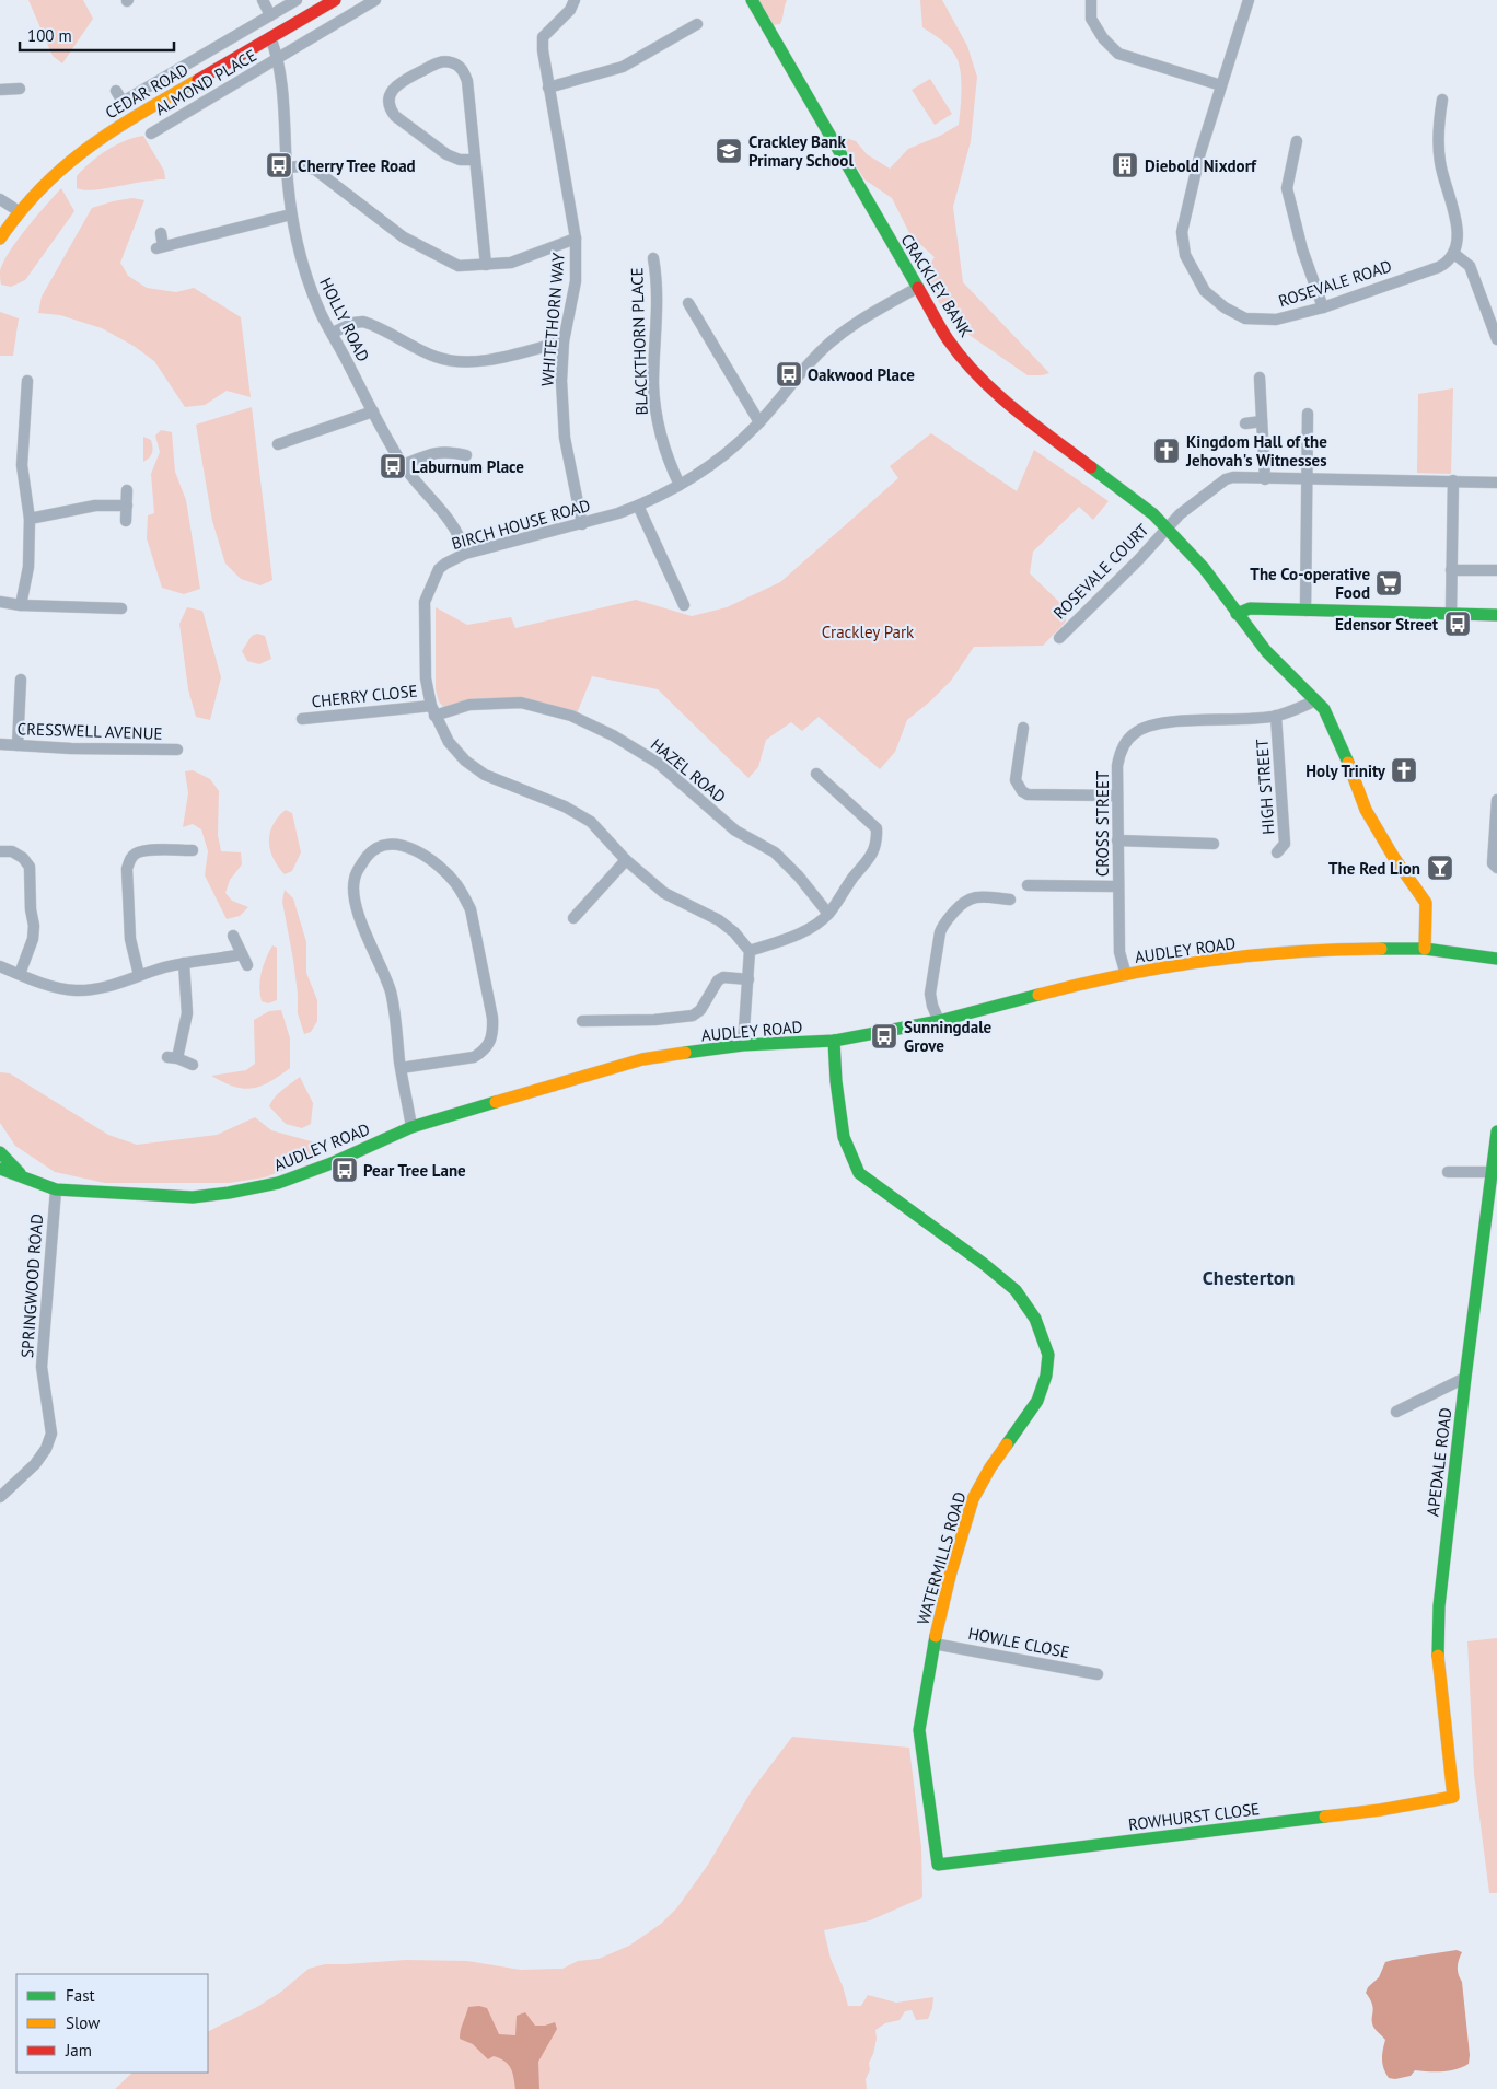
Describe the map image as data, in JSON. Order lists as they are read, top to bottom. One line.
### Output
{"streets":{"street":["ALMOND PLACE","CEDAR ROAD","ROSEVALE ROAD","CRACKLEY BANK","HOLLY ROAD","WHITETHORN WAY","BLACKTHORN PLACE","BIRCH HOUSE ROAD","ROSEVALE COURT","CHERRY CLOSE","CRESSWELL AVENUE","HAZEL ROAD","HIGH STREET","CROSS STREET","AUDLEY ROAD","SPRINGWOOD ROAD","APEDALE ROAD","WATERMILLS ROAD","HOWLE CLOSE","ROWHURST CLOSE"]},"crossings":[["ALMOND PLACE","HOLLY ROAD"],["CEDAR ROAD","HOLLY ROAD"],["CRACKLEY BANK","BIRCH HOUSE ROAD"],["CRACKLEY BANK","ROSEVALE COURT"],["CRACKLEY BANK","CROSS STREET"],["CRACKLEY BANK","AUDLEY ROAD"],["HOLLY ROAD","BIRCH HOUSE ROAD"],["WHITETHORN WAY","BIRCH HOUSE ROAD"],["BLACKTHORN PLACE","BIRCH HOUSE ROAD"],["BIRCH HOUSE ROAD","CHERRY CLOSE"],["BIRCH HOUSE ROAD","HAZEL ROAD"],["CHERRY CLOSE","HAZEL ROAD"],["HIGH STREET","CROSS STREET"],["CROSS STREET","AUDLEY ROAD"],["AUDLEY ROAD","SPRINGWOOD ROAD"],["AUDLEY ROAD","WATERMILLS ROAD"],["APEDALE ROAD","ROWHURST CLOSE"],["WATERMILLS ROAD","HOWLE CLOSE"],["WATERMILLS ROAD","ROWHURST CLOSE"]],"districts":["Chesterton"],"parks":["Crackley Park"],"places":{"school or university":["Crackley Bank Primary School"],"bus stop":["Cherry Tree Road","Oakwood Place","Laburnum Place","Edensor Street","Sunningdale Grove","Pear Tree Lane"],"building":["Diebold Nixdorf"],"church":["Kingdom Hall of the Jehovah's Witnesses","Holy Trinity"],"supermarket":["The Co-operative Food"],"bar":["The Red Lion"]},"legend":["Fast","Slow","Jam"],"scale_bar":"100 m"}
